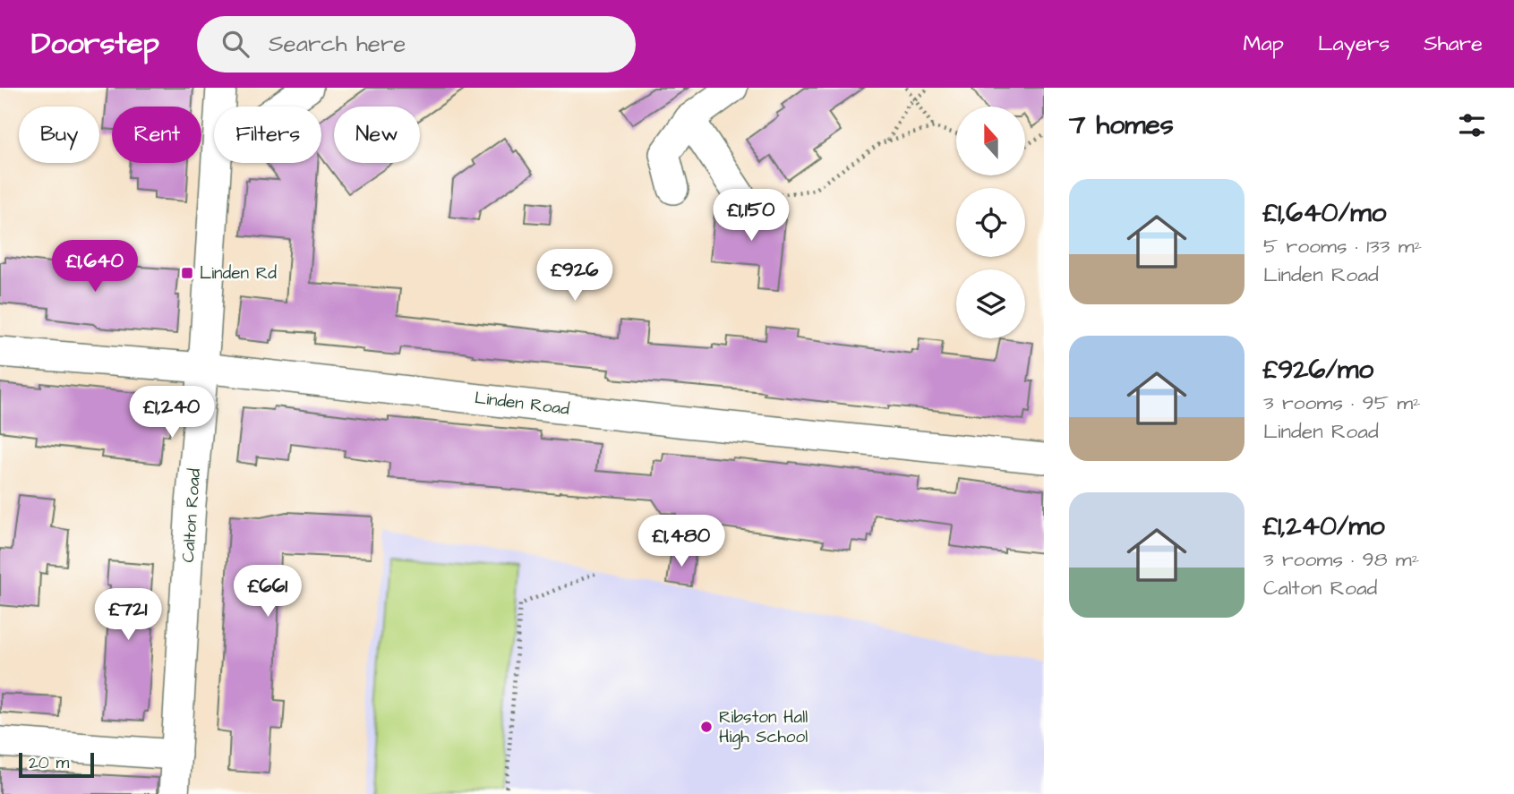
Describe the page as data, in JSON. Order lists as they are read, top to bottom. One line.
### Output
{"streets":{"street":["Linden Road","Calton Road"]},"crossings":[["Linden Road","Calton Road"]],"places":{"transit":["Linden Rd"],"other":["Ribston Hall High School"]},"scale_bar":"20 m","north":"top","page":{"header":"Doorstep","search":"Search here","nav":["Map","Layers","Share"],"heading":"7 homes","chip":["Buy","Rent","Filters","New"],"list":[{"name":"£1,640/mo","note":"5 rooms · 133 m² · Linden Road"},{"name":"£926/mo","note":"3 rooms · 95 m² · Linden Road"},{"name":"£1,240/mo","note":"3 rooms · 98 m² · Calton Road"}],"price":["£1,150","£1,640","£926","£1,240","£1,480","£661","£721"],"scale":"20 m"}}
